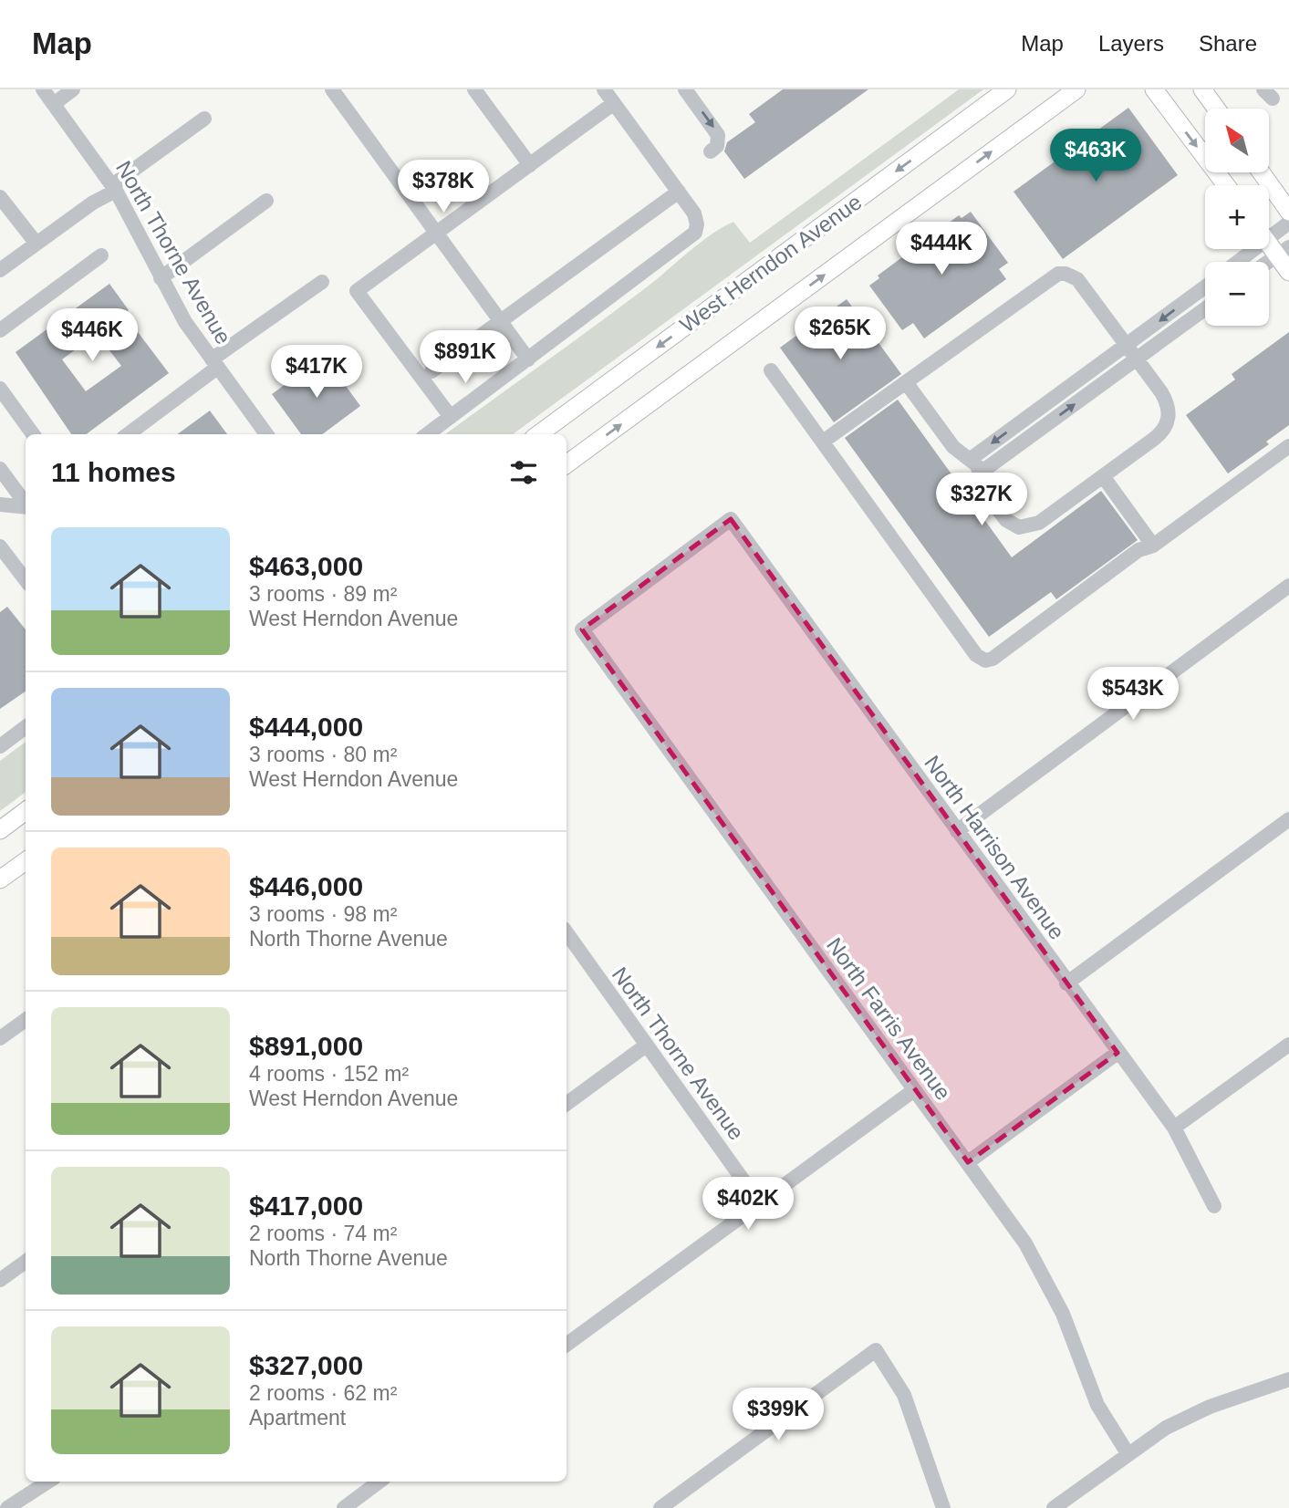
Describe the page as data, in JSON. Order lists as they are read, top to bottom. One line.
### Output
{"streets":{"main road":["West Herndon Avenue"],"street":["North Thorne Avenue","North Harrison Avenue","North Farris Avenue"]},"crossings":[["North Harrison Avenue","North Farris Avenue"]],"north":"top left","page":{"header":"Map","nav":["Map","Layers","Share"],"map_buttons":["+","−"],"price":["$463K","$378K","$444K","$265K","$446K","$891K","$417K","$327K","$543K","$402K","$399K"],"heading":"11 homes","list":[{"name":"$463,000","note":"3 rooms · 89 m² · West Herndon Avenue"},{"name":"$444,000","note":"3 rooms · 80 m² · West Herndon Avenue"},{"name":"$446,000","note":"3 rooms · 98 m² · North Thorne Avenue"},{"name":"$891,000","note":"4 rooms · 152 m² · West Herndon Avenue"},{"name":"$417,000","note":"2 rooms · 74 m² · North Thorne Avenue"},{"name":"$327,000","note":"2 rooms · 62 m² · Apartment"}]}}
